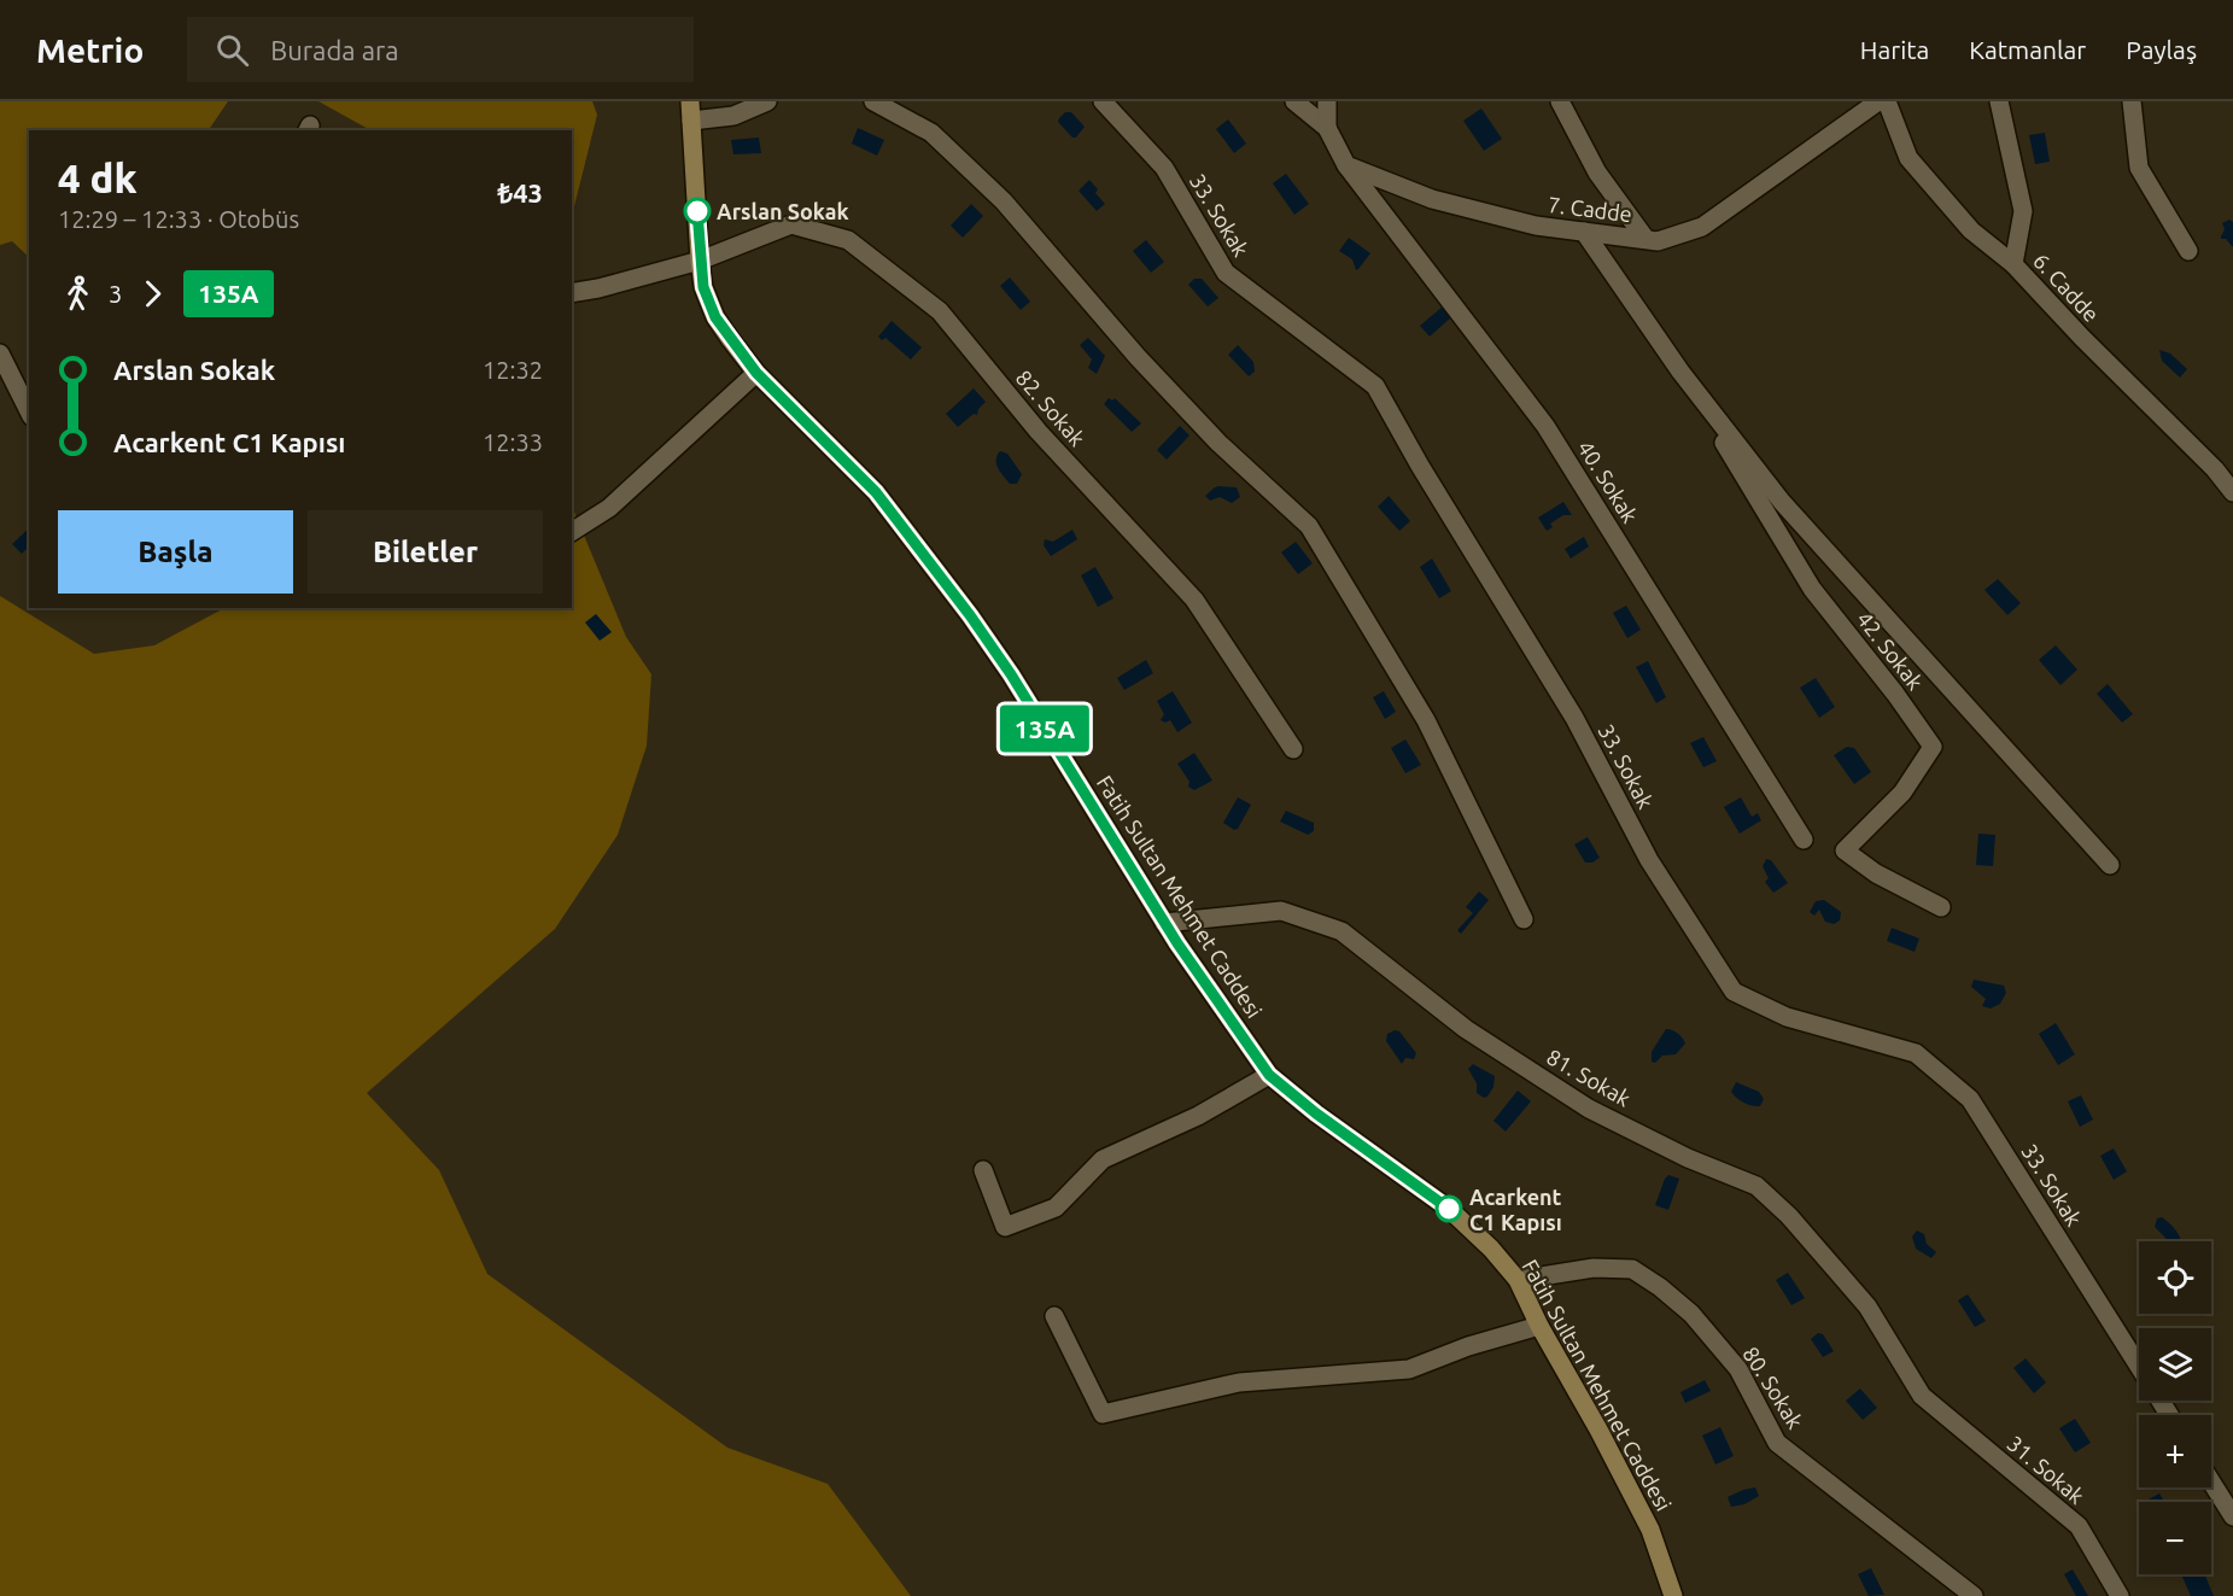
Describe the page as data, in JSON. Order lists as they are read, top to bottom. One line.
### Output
{"streets":{"main road":["Fatih Sultan Mehmet Caddesi"],"street":["7. Cadde","33. Sokak","6. Cadde","82. Sokak","40. Sokak","42. Sokak","81. Sokak","80. Sokak","31. Sokak"]},"crossings":[["7. Cadde","40. Sokak"],["7. Cadde","42. Sokak"],["82. Sokak","Fatih Sultan Mehmet Caddesi"],["Fatih Sultan Mehmet Caddesi","81. Sokak"],["Fatih Sultan Mehmet Caddesi","80. Sokak"],["81. Sokak","31. Sokak"]],"places":["Arslan Sokak","Acarkent C1 Kapısı"],"lines":["bus line 135A"],"page":{"header":"Metrio","search":"Burada ara","nav":["Harita","Katmanlar","Paylaş"],"on_map":"135A","heading":["4 dk","12:29 – 12:33 · Otobüs","₺43"],"legs":["3","135A"],"list":[{"name":"Arslan Sokak","value":"12:32"},{"name":"Acarkent C1 Kapısı","value":"12:33"}],"buttons":["Başla","Biletler"],"map_buttons":["+","−"]}}
